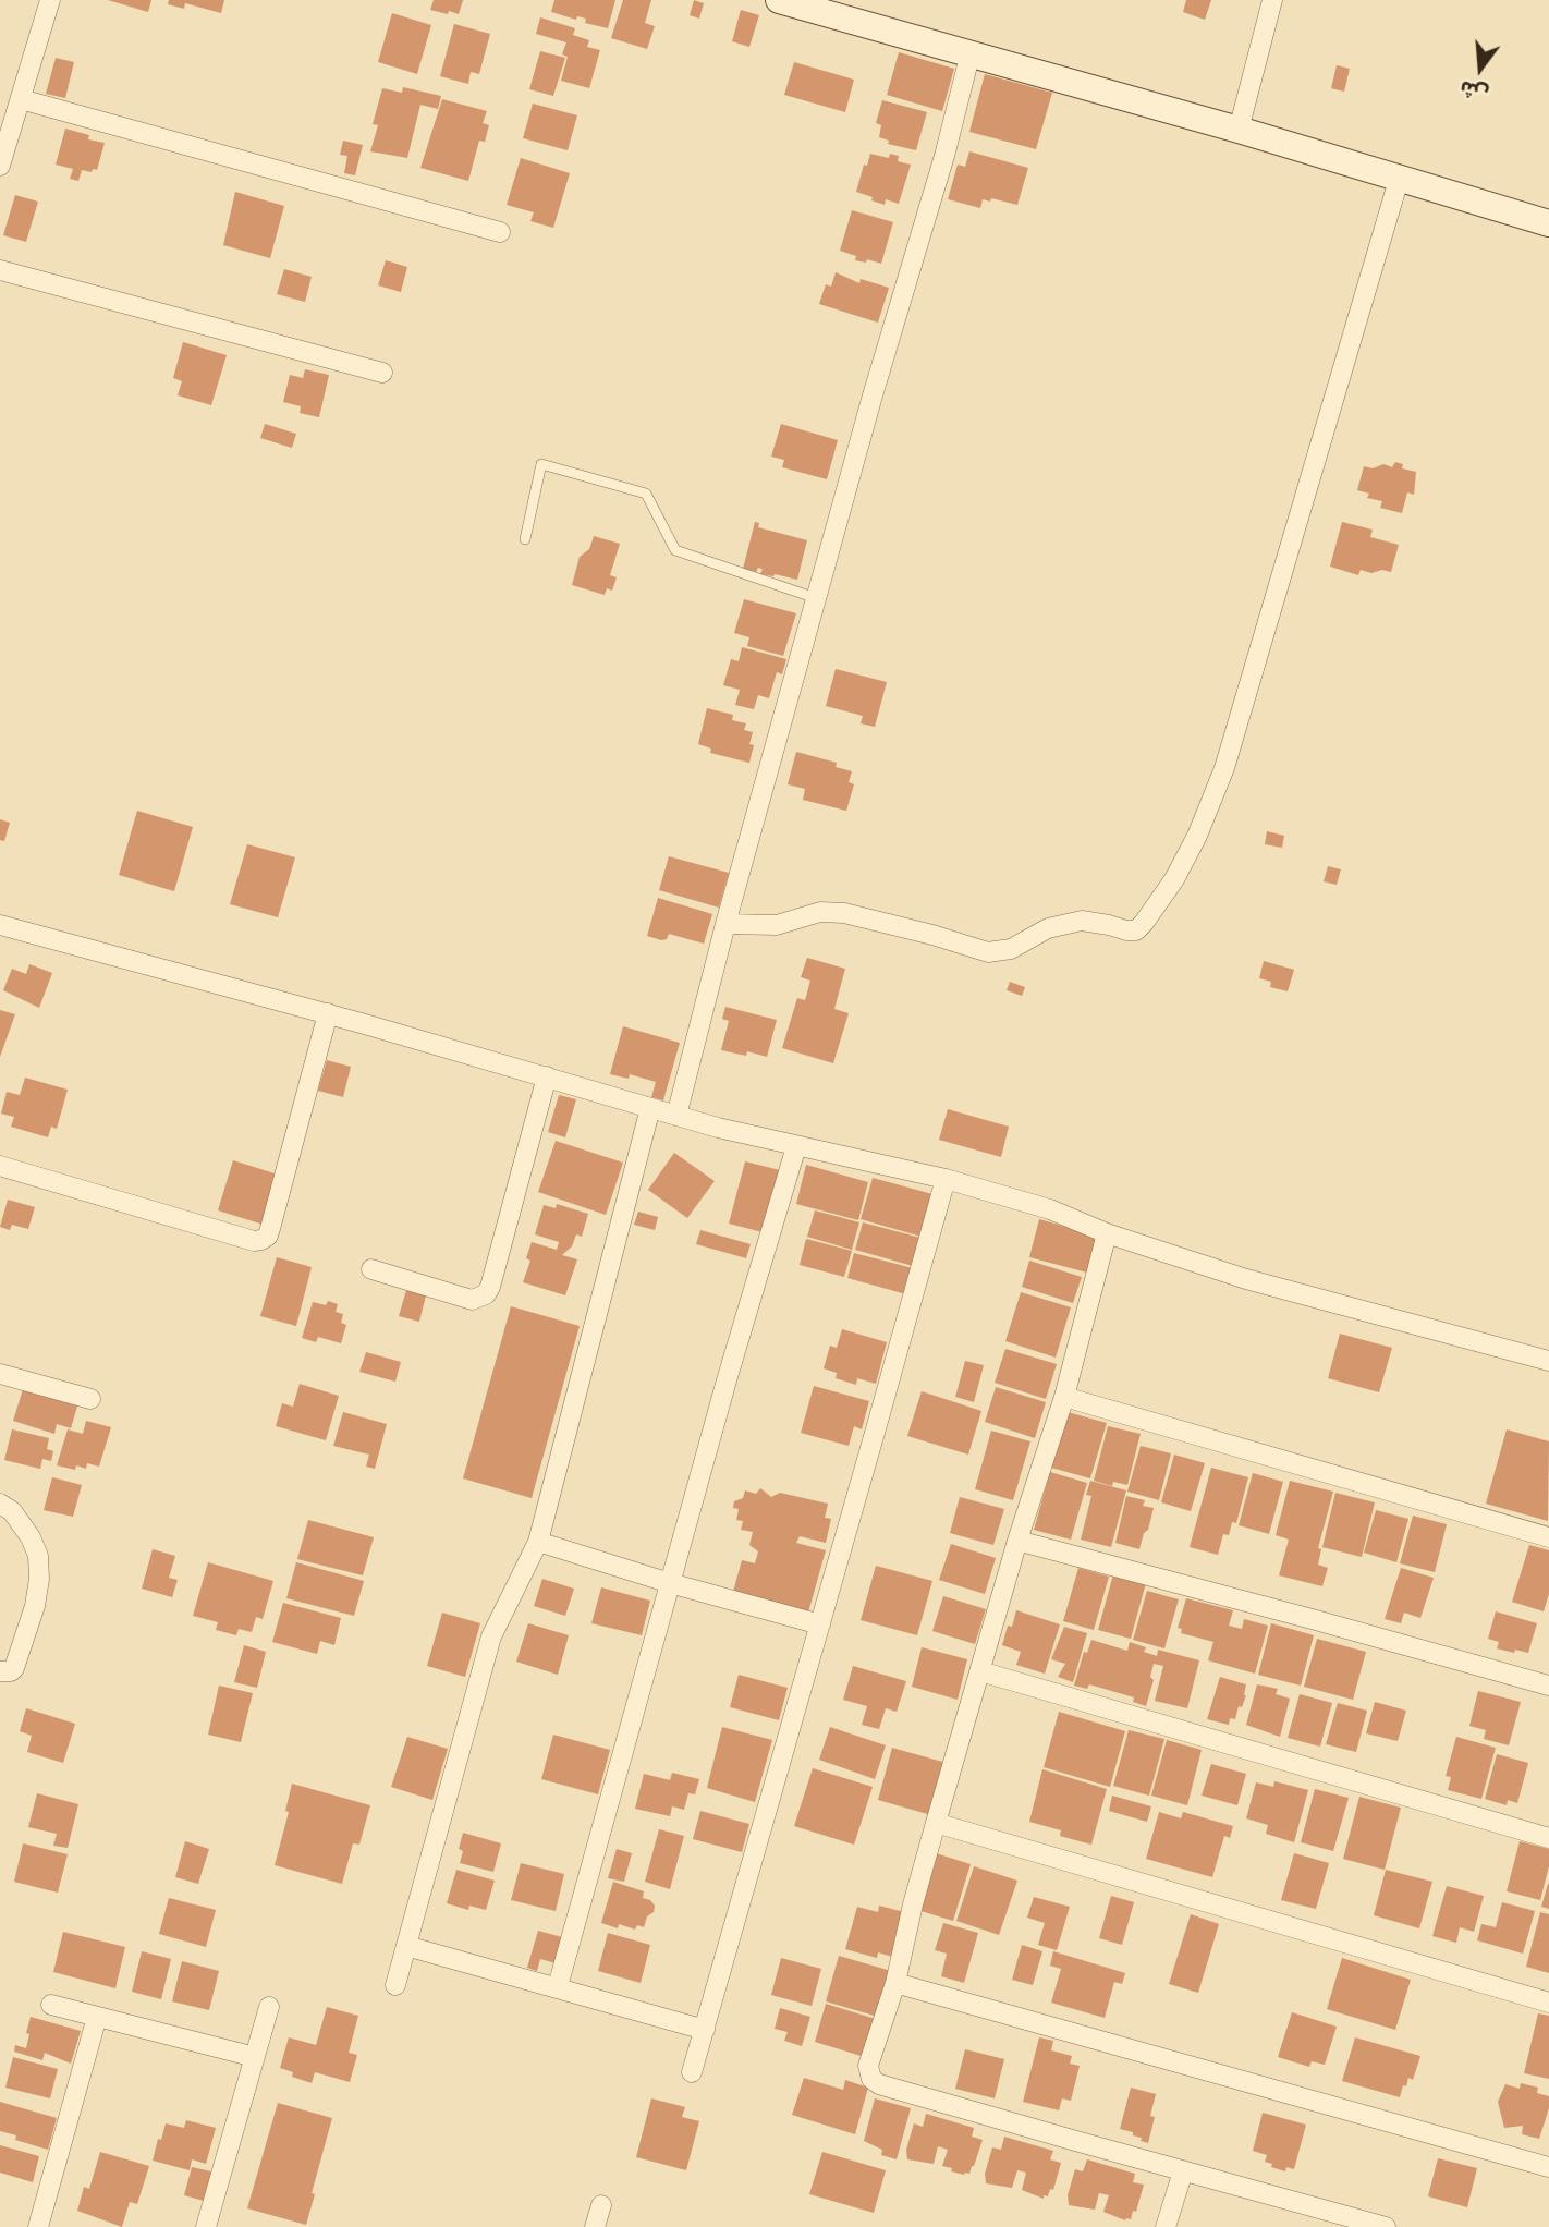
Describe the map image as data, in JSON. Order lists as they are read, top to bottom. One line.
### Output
{"north":"bottom"}
